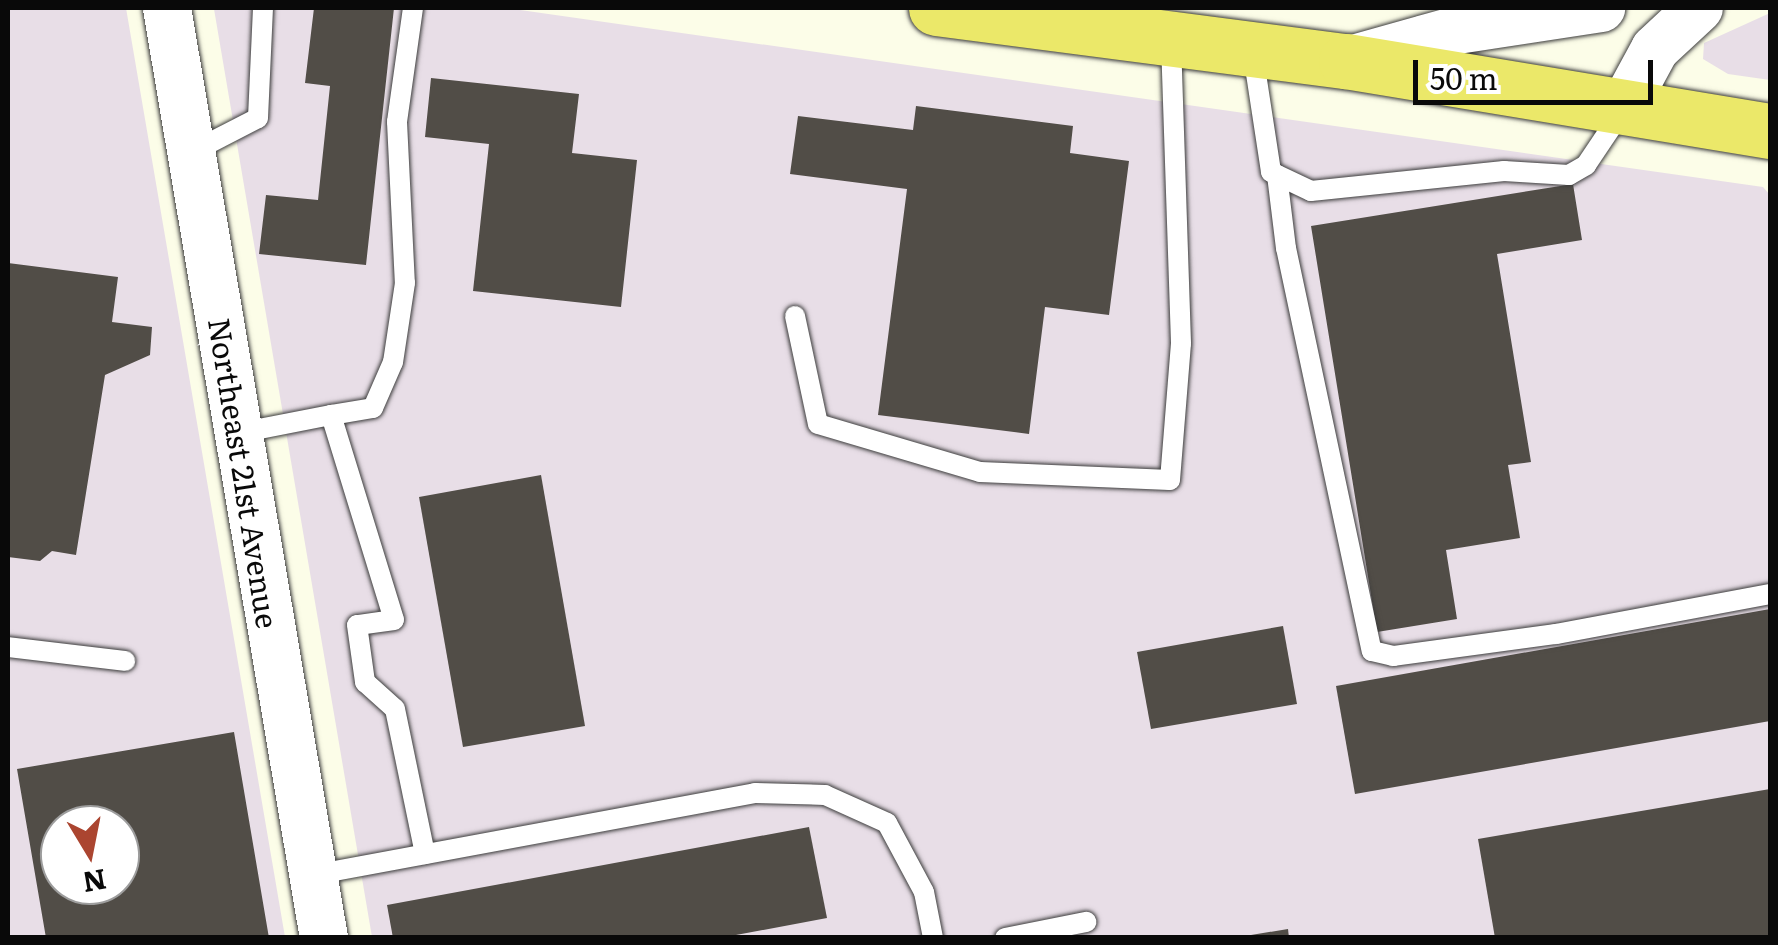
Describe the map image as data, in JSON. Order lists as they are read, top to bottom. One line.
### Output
{"streets":{"street":["Northeast 21st Avenue"]},"scale_bar":"50 m","north":"bottom"}
